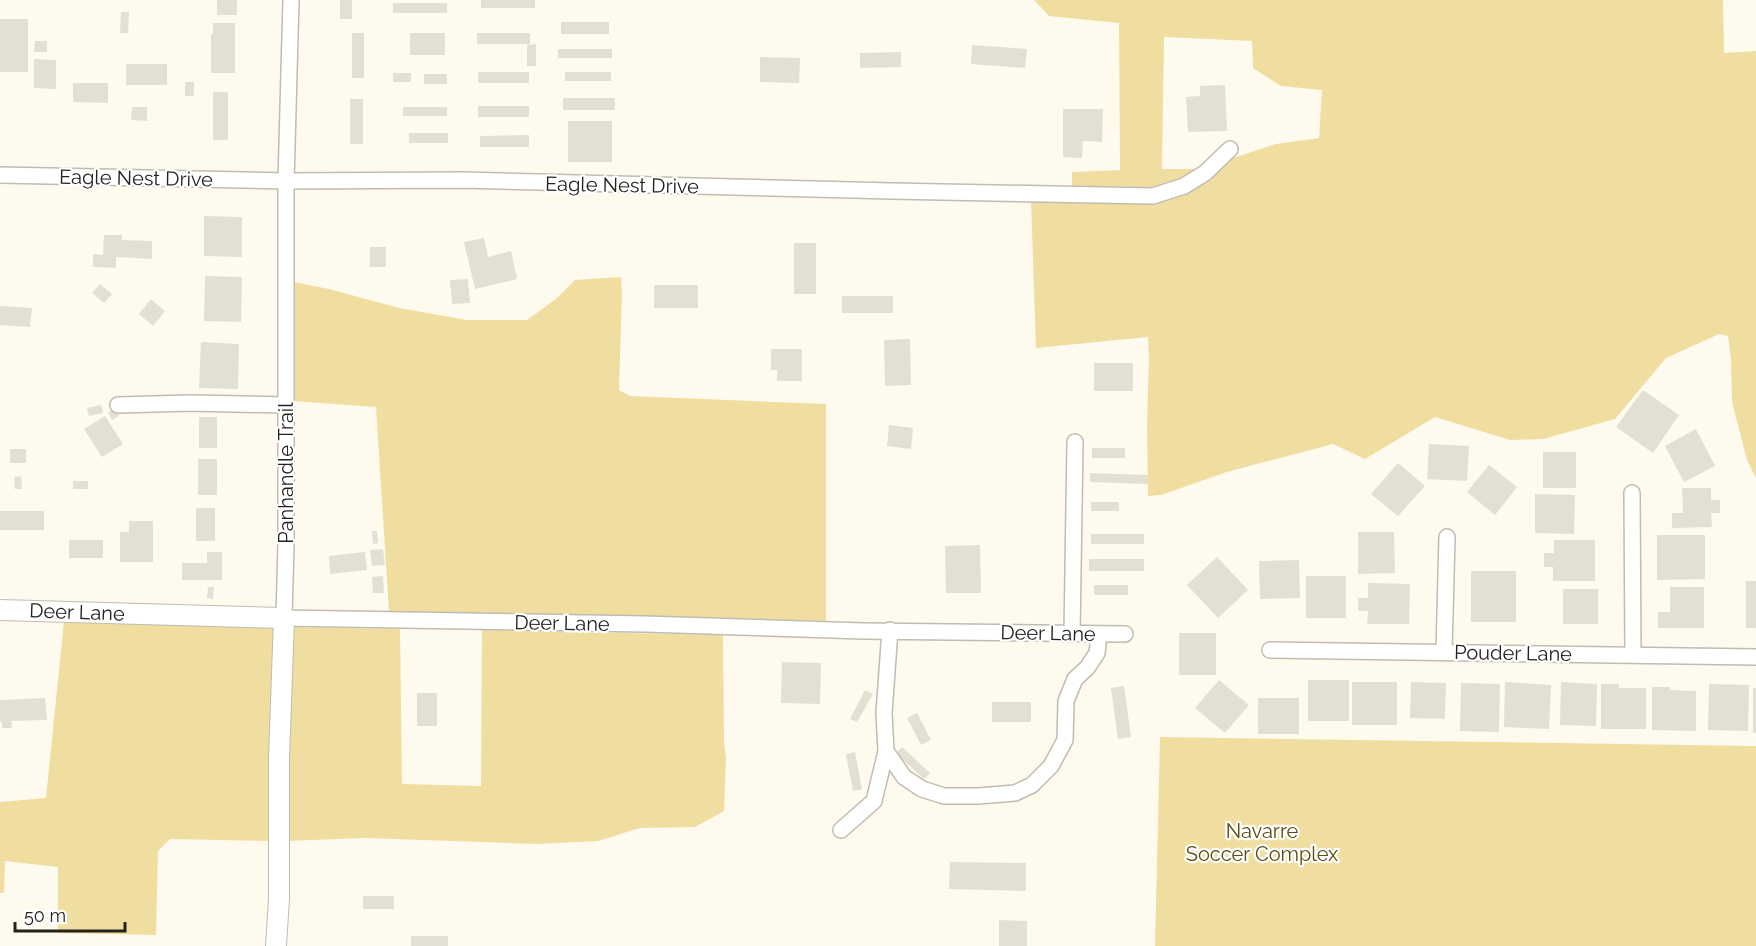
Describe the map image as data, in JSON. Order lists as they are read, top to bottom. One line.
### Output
{"streets":{"street":["Eagle Nest Drive","Panhandle Trail","Deer Lane","Pouder Lane"]},"crossings":[["Eagle Nest Drive","Panhandle Trail"],["Panhandle Trail","Deer Lane"]],"parks":["Navarre Soccer Complex"],"scale_bar":"50 m"}
